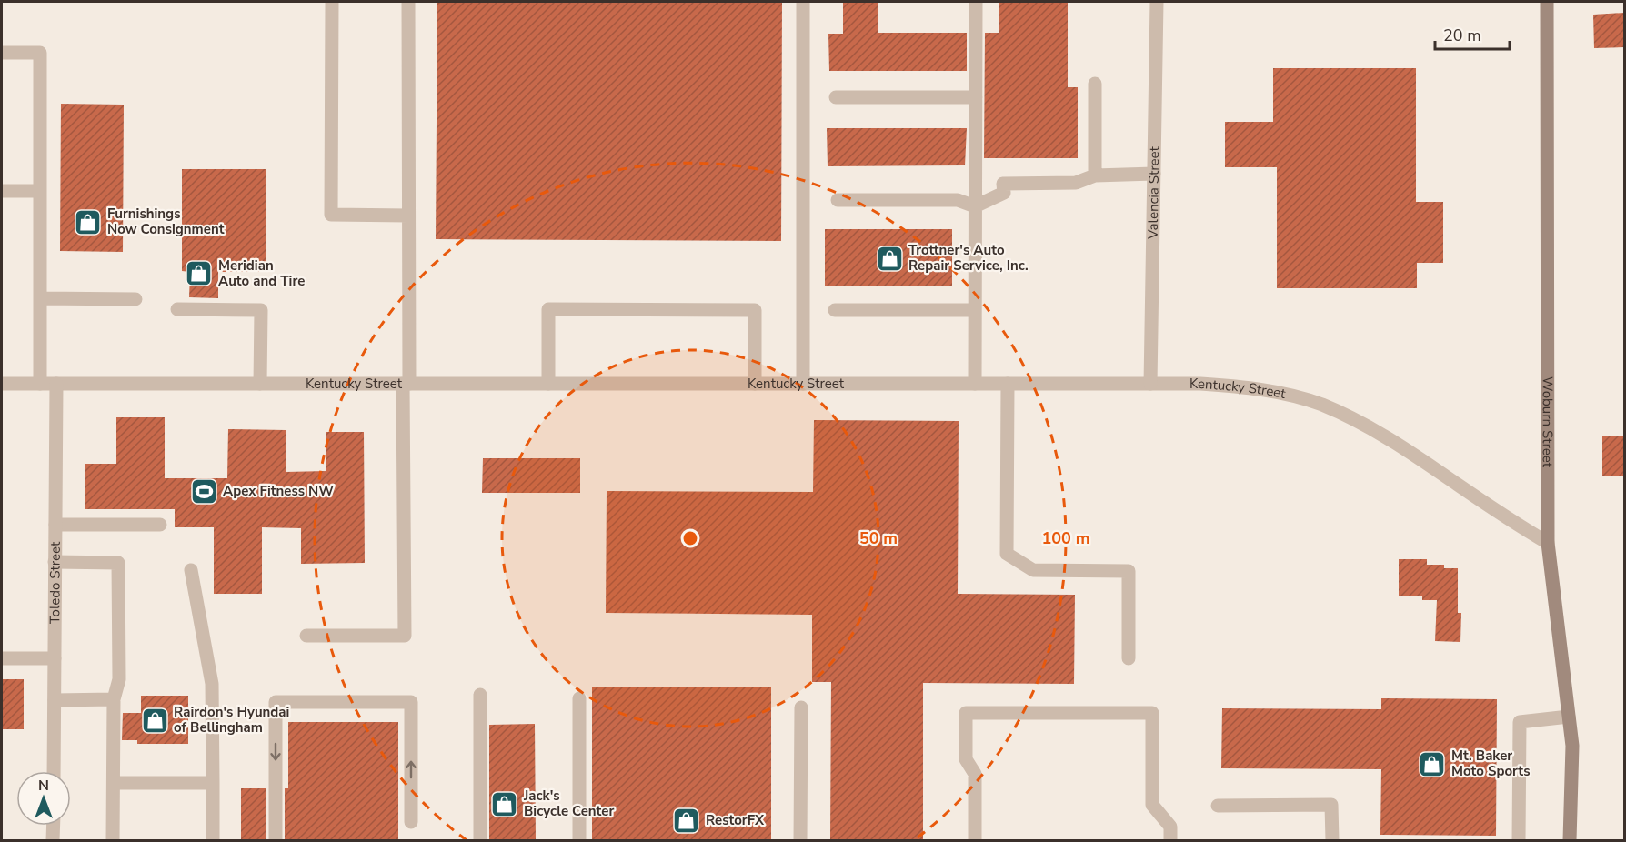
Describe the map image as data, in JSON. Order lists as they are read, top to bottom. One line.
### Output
{"streets":{"main road":["Woburn Street"],"street":["Valencia Street","Kentucky Street","Toledo Street"]},"crossings":[["Valencia Street","Kentucky Street"],["Kentucky Street","Woburn Street"],["Kentucky Street","Toledo Street"]],"places":{"shop":["Furnishings Now Consignment","Trottner's Auto Repair Service, Inc.","Meridian Auto and Tire","Rairdon's Hyundai of Bellingham","Mt. Baker Moto Sports","Jack's Bicycle Center","RestorFX"],"sports":["Apex Fitness NW"]},"scale_bar":"20 m","north":"top","rings":["50 m","100 m"]}
